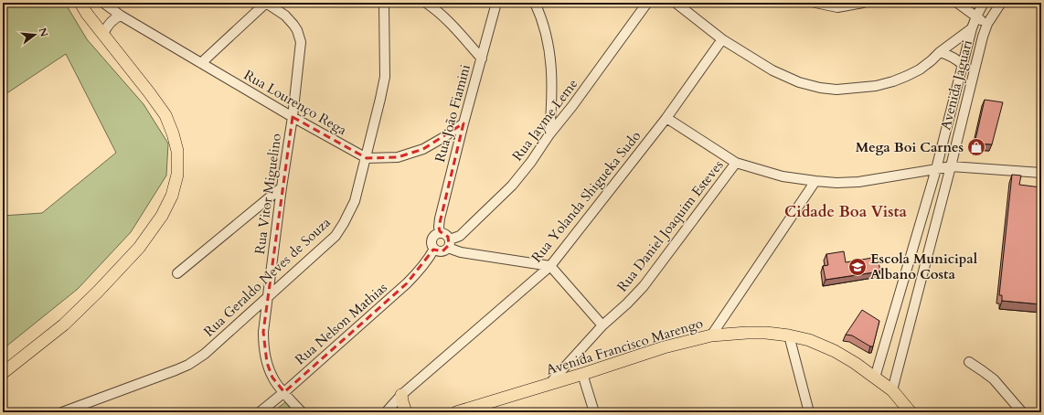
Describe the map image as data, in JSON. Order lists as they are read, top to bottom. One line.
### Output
{"streets":{"main road":["Avenida Francisco Marengo"],"street":["Avenida Jaguari","Rua Lourenço Rega","Rua João Fiamini","Rua Jayme Leme","Rua Vitor Miguelino","Rua Yolanda Shigueka Sudo","Rua Daniel Joaquim Esteves","Rua Geraldo Neves de Souza","Rua Nelson Mathias"]},"crossings":[["Avenida Jaguari","Avenida Francisco Marengo"],["Rua Lourenço Rega","Rua Vitor Miguelino"],["Rua Lourenço Rega","Rua Geraldo Neves de Souza"],["Rua João Fiamini","Rua Jayme Leme"],["Rua João Fiamini","Rua Nelson Mathias"],["Rua Jayme Leme","Rua Nelson Mathias"],["Rua Vitor Miguelino","Rua Geraldo Neves de Souza"],["Rua Vitor Miguelino","Rua Nelson Mathias"],["Rua Daniel Joaquim Esteves","Avenida Francisco Marengo"]],"districts":["Cidade Boa Vista"],"places":{"shop":["Mega Boi Carnes"],"school or university":["Escola Municipal Albano Costa"]},"north":"right"}
